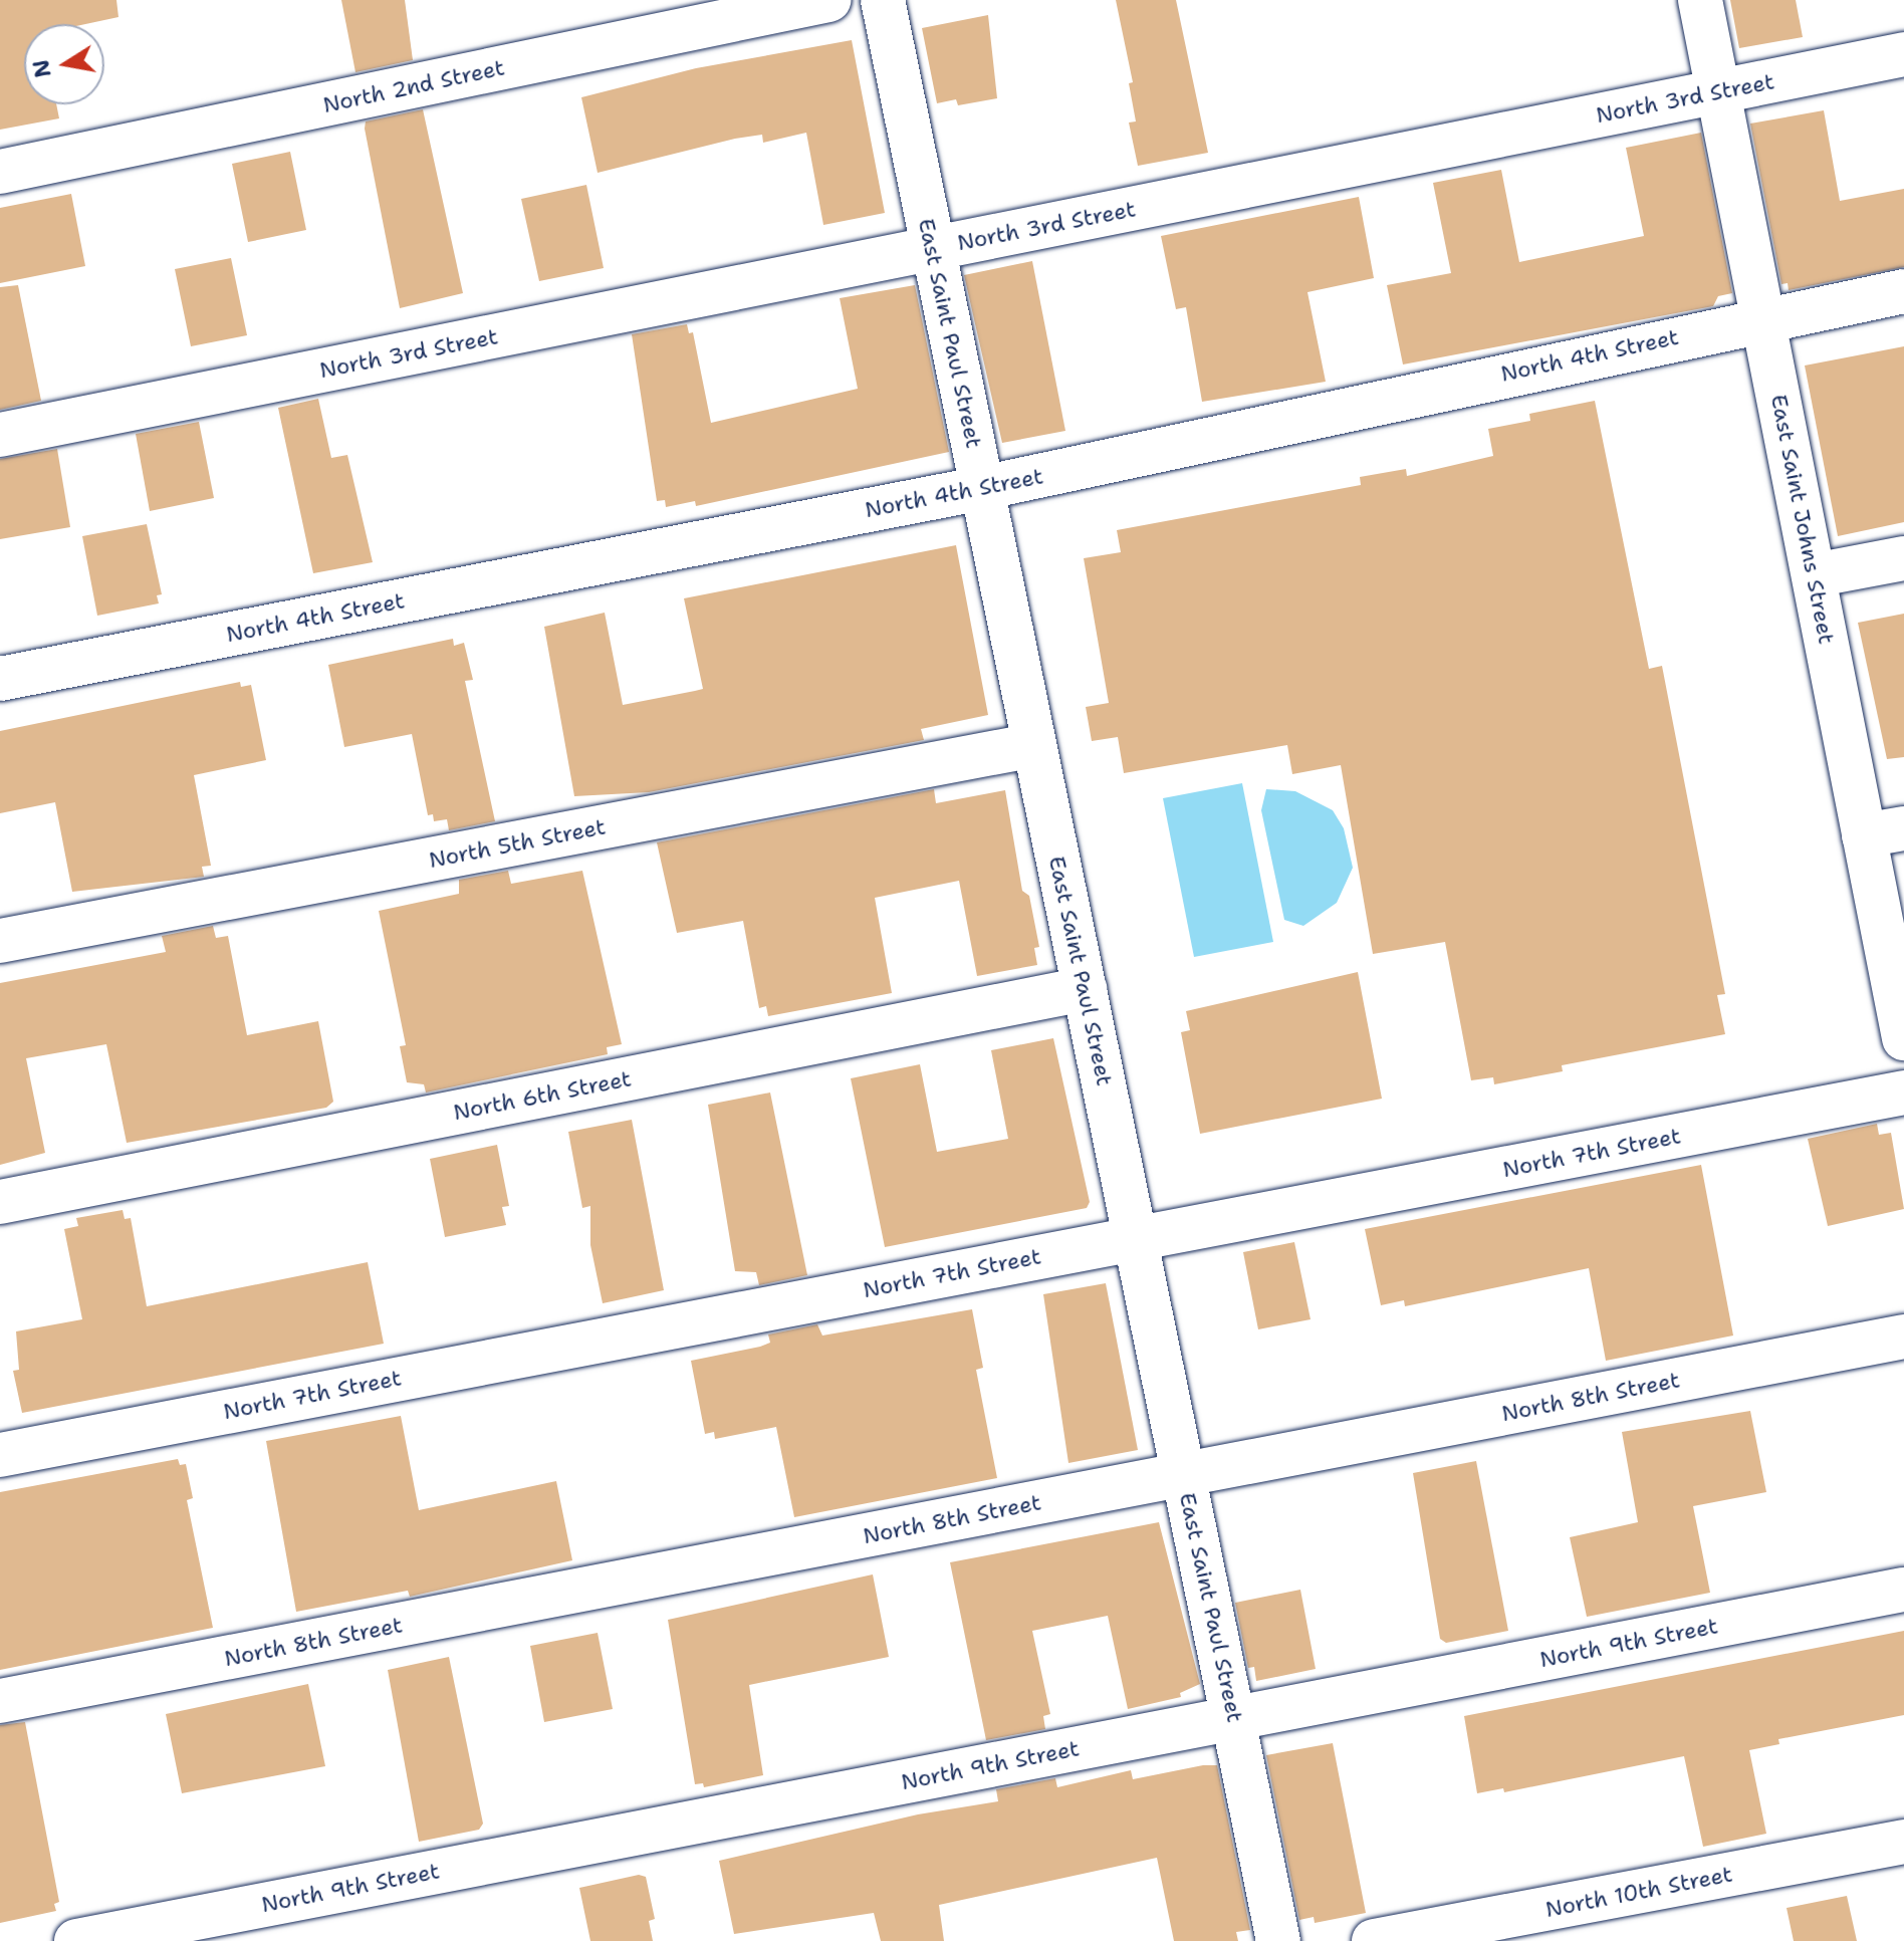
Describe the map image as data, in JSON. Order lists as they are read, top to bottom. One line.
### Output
{"streets":{"lane":["North 2nd Street","North 3rd Street","East Saint Paul Street","North 4th Street","East Saint Johns Street","North 5th Street","North 6th Street","North 7th Street","North 8th Street","North 9th Street","North 10th Street"]},"crossings":[["North 3rd Street","East Saint Paul Street"],["North 3rd Street","East Saint Johns Street"],["East Saint Paul Street","North 4th Street"],["East Saint Paul Street","North 5th Street"],["East Saint Paul Street","North 6th Street"],["East Saint Paul Street","North 7th Street"],["East Saint Paul Street","North 8th Street"],["East Saint Paul Street","North 9th Street"],["North 4th Street","East Saint Johns Street"]],"north":"left"}
